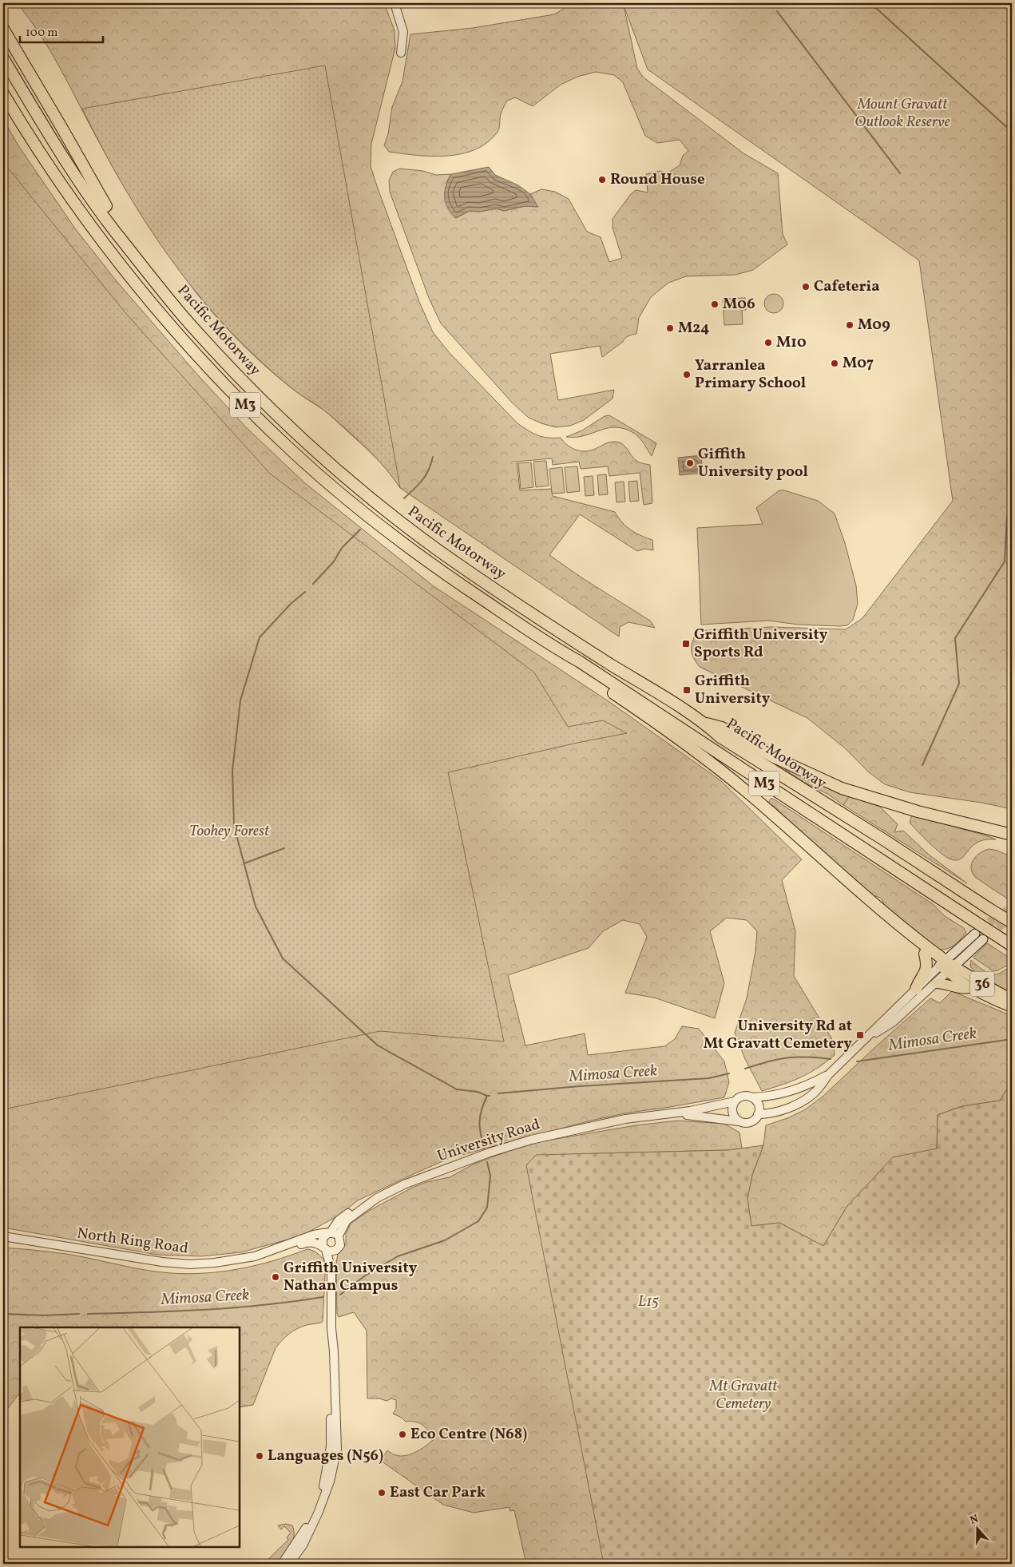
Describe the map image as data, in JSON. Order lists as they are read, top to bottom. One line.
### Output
{"streets":{"highway":["Pacific Motorway","M3"],"main road":["36"],"street":["University Road","North Ring Road"]},"crossings":[["University Road","North Ring Road"]],"water":["Mimosa Creek"],"parks":["Mount Gravatt Outlook Reserve","Toohey Forest","L15","Mt Gravatt Cemetery"],"places":{"other":["Round House","Cafeteria","M06","M09","M24","M10","M07","Yarranlea Primary School","Giffith University pool","Griffith University Nathan Campus","Eco Centre (N68)","Languages (N56)","East Car Park"],"transit":["Griffith University Sports Rd","Griffith University","University Rd at Mt Gravatt Cemetery"]},"scale_bar":"100 m","north":"top"}
